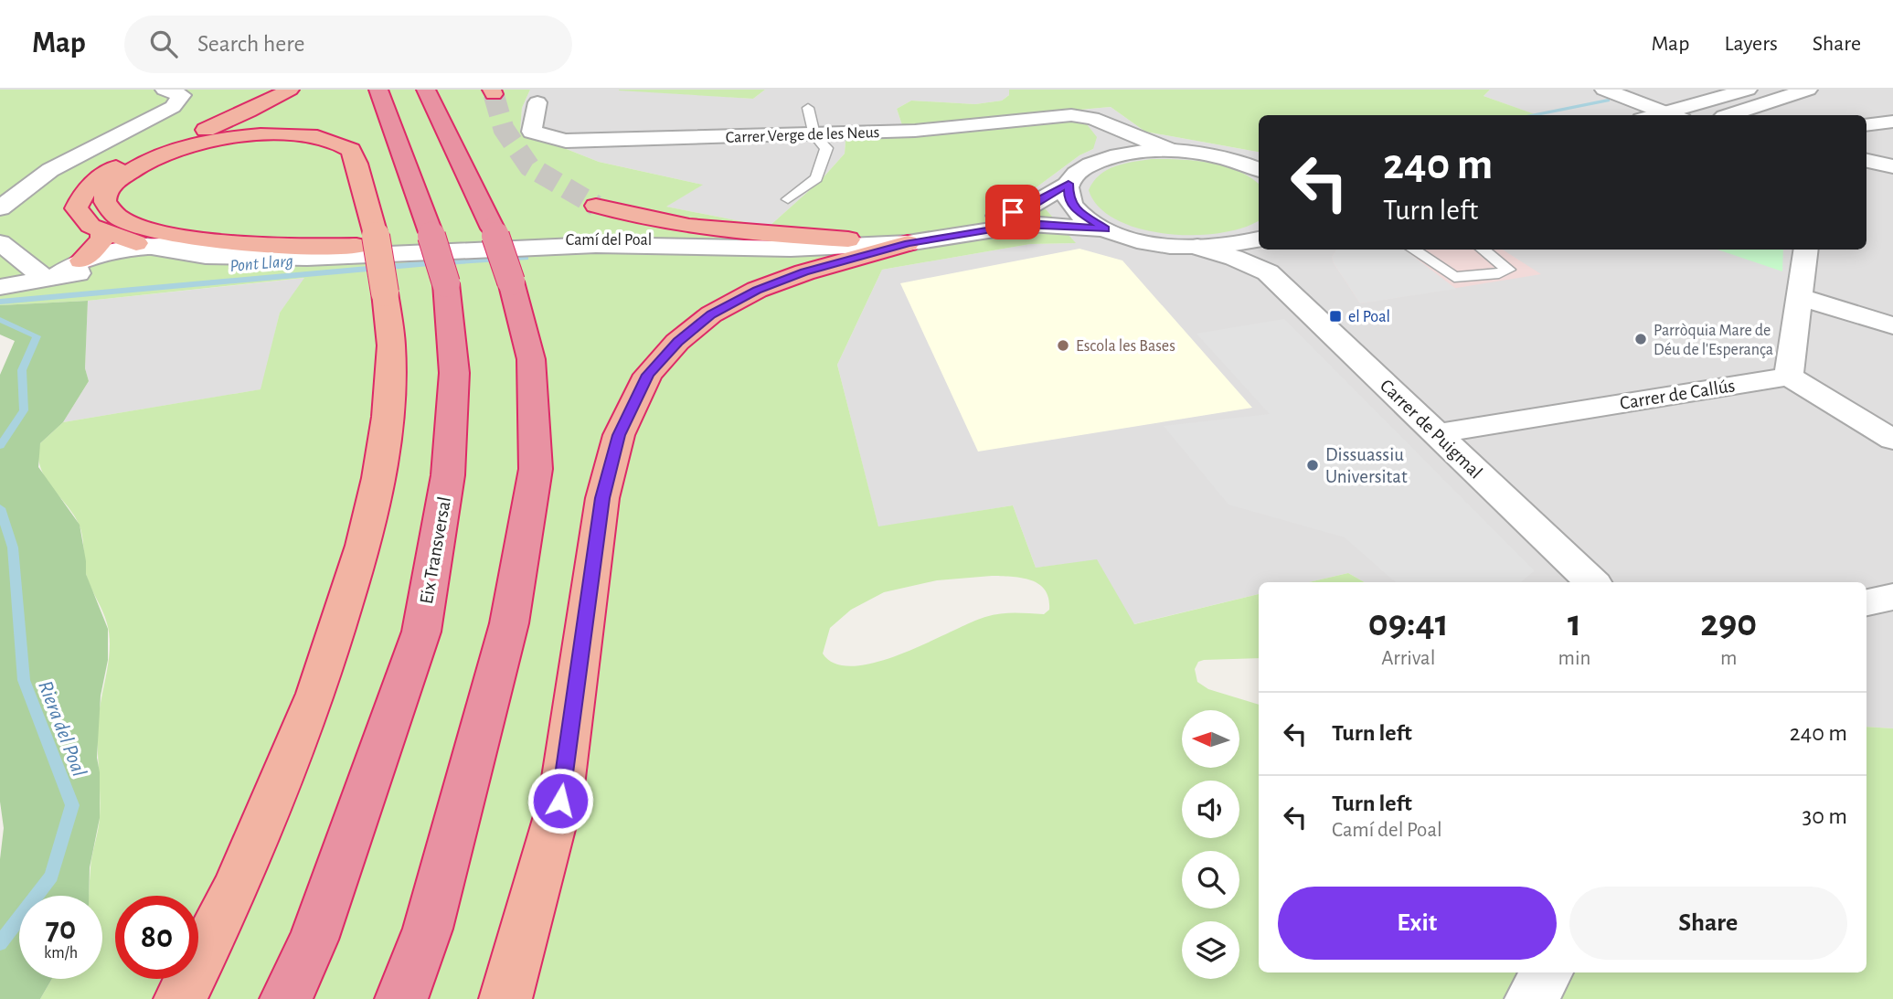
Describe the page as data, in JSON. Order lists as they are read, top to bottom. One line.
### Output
{"streets":{"highway":["Eix Transversal"],"street":["Carrer Verge de les Neus","Camí del Poal","Carrer de Callús","Carrer de Puigmal"]},"crossings":[["Carrer Verge de les Neus","Camí del Poal"],["Carrer de Callús","Carrer de Puigmal"]],"water":["Pont Llarg","Riera del Poal"],"places":{"transit":["el Poal"],"other":["Parròquia Mare de Déu de l'Esperança","Escola les Bases","Dissuassiu Universitat"]},"north":"left","page":{"header":"Map","search":"Search here","nav":["Map","Layers","Share"],"turn":["240 m","Turn left"],"eta":["09:41","Arrival","1","min","290","m"],"list":[{"name":"Turn left","value":"240 m"},{"name":"Turn left","note":"Camí del Poal","value":"30 m"}],"buttons":["Exit","Share"],"speed":"70 km/h","limit":"80"}}
